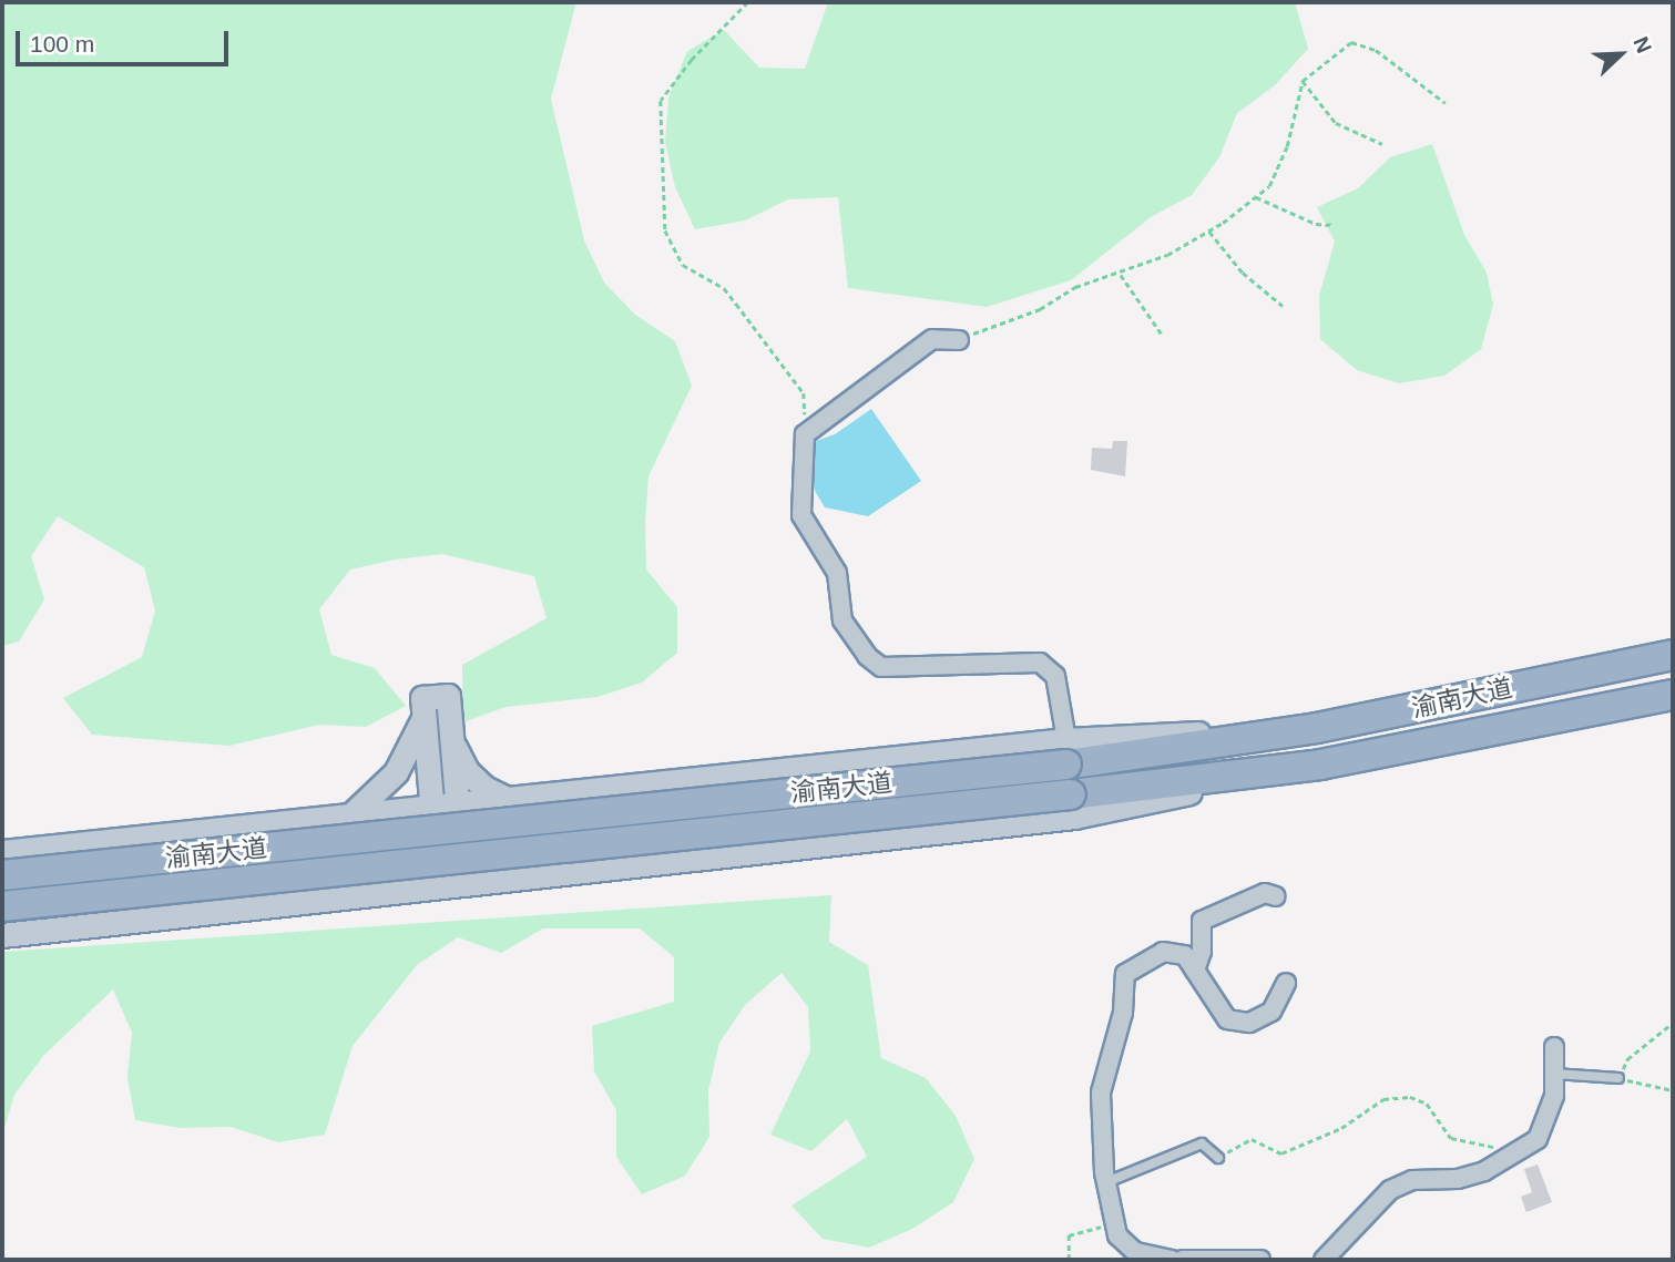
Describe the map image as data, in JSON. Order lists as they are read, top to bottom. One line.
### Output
{"streets":{"highway":["渝南大道"]},"scale_bar":"100 m","north":"top right"}
